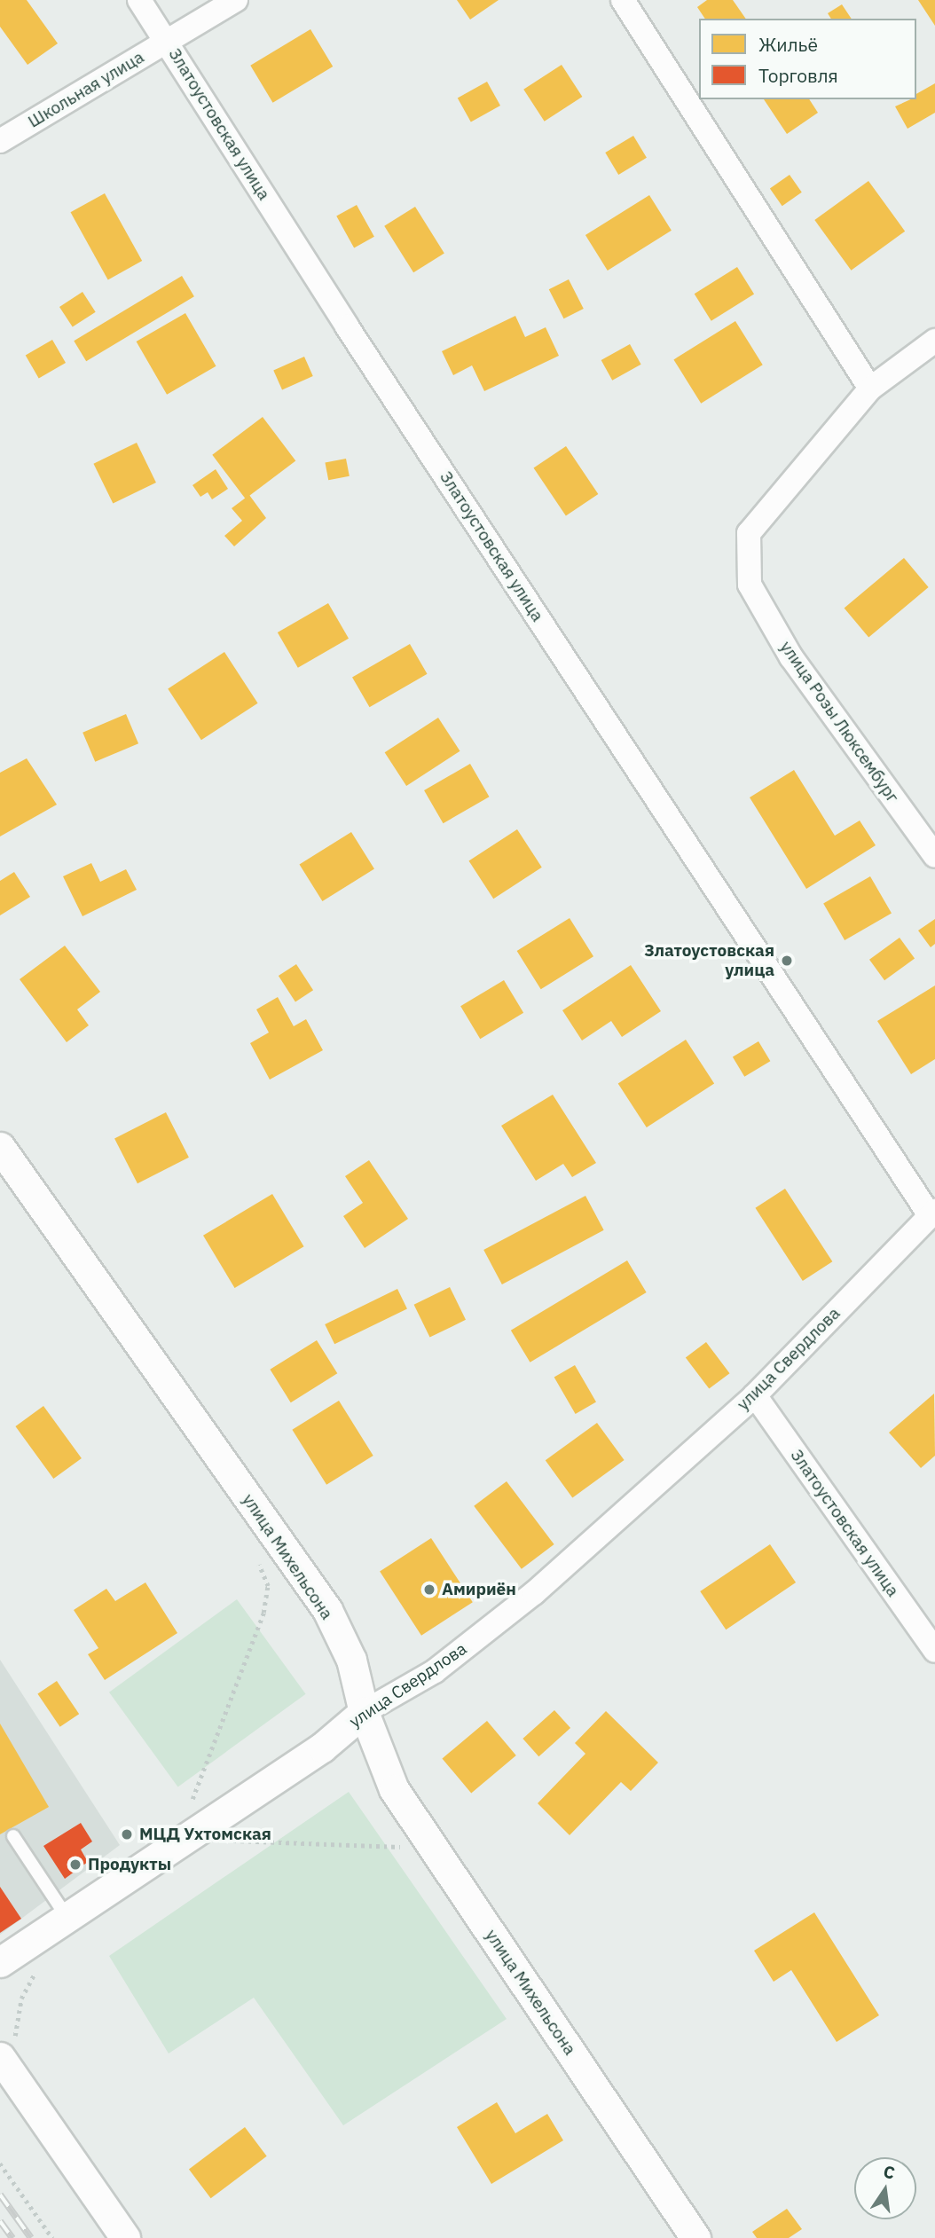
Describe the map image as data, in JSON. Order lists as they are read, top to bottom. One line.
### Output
{"streets":{"street":["Школьная улица","Златоустовская улица","улица Розы Люксембург","улица Свердлова","улица Михельсона"]},"crossings":[["Школьная улица","Златоустовская улица"],["Златоустовская улица","улица Свердлова"],["улица Свердлова","улица Михельсона"]],"places":["Златоустовская улица","Амириён","МЦД Ухтомская","Продукты"],"legend":["Жильё","Торговля"],"north":"top"}
